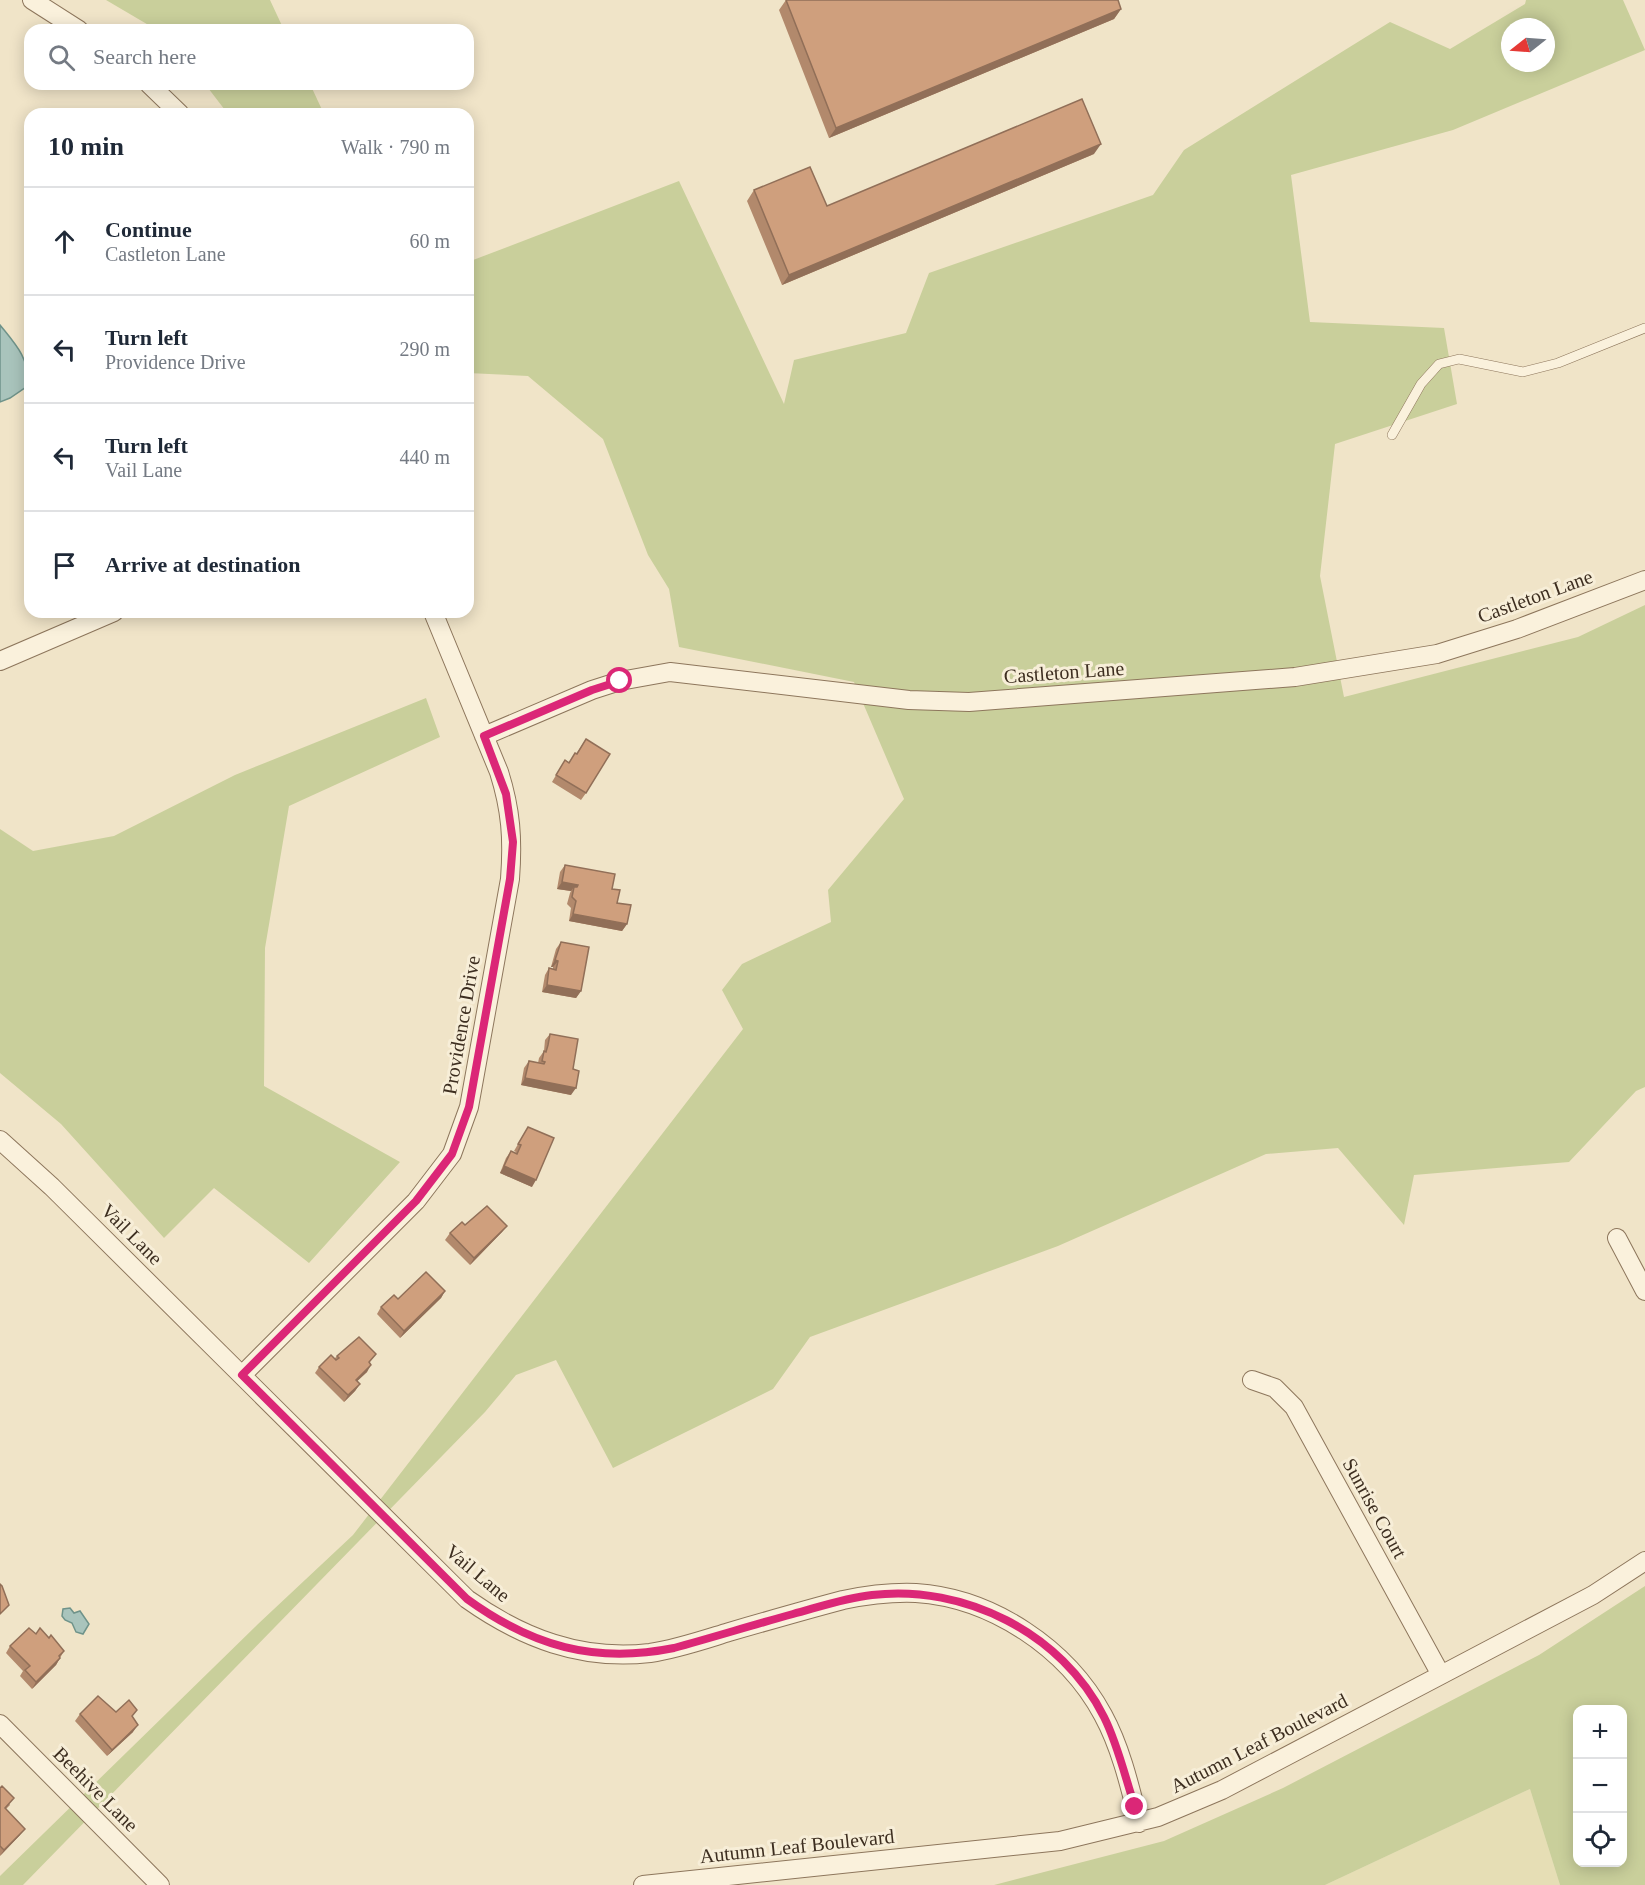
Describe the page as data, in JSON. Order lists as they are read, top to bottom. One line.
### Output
{"streets":{"street":["Castleton Lane","Providence Drive","Vail Lane","Sunrise Court","Autumn Leaf Boulevard","Beehive Lane"]},"crossings":[["Castleton Lane","Providence Drive"],["Providence Drive","Vail Lane"],["Vail Lane","Autumn Leaf Boulevard"],["Sunrise Court","Autumn Leaf Boulevard"]],"north":"left","page":{"search":"Search here","heading":["10 min","Walk · 790 m"],"list":[["Continue","Castleton Lane","60 m"],["Turn left","Providence Drive","290 m"],["Turn left","Vail Lane","440 m"],"Arrive at destination"],"map_buttons":["+","−"]}}
